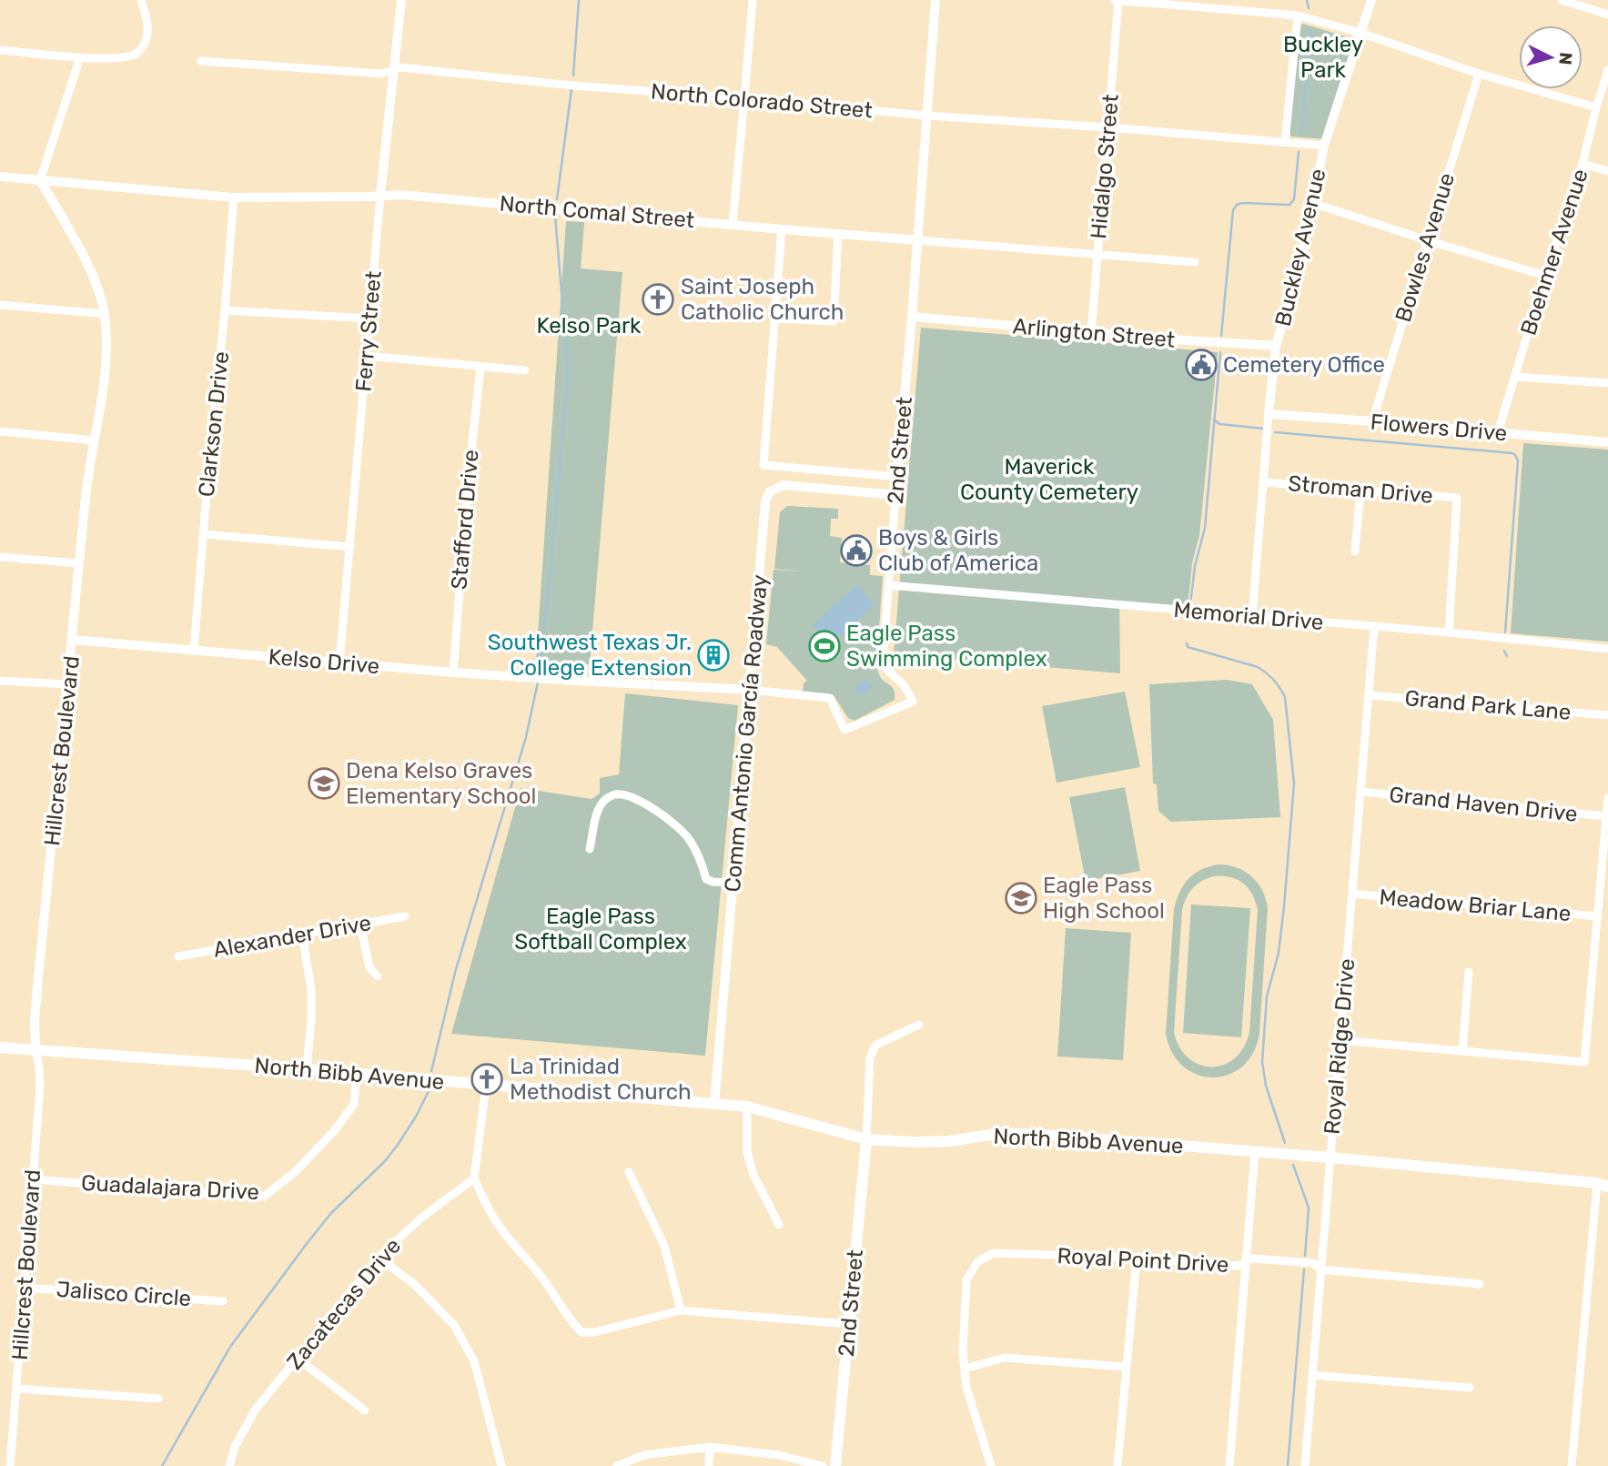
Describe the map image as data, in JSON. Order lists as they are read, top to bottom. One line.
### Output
{"streets":{"main road":["2nd Street","North Bibb Avenue"],"street":["North Colorado Street","Hidalgo Street","North Comal Street","Buckley Avenue","Bowles Avenue","Boehmer Avenue","Ferry Street","Arlington Street","Clarkson Drive","Flowers Drive","Stroman Drive","Stafford Drive","Memorial Drive","Kelso Drive","Grand Park Lane","Comm Antonio García Roadway","Hillcrest Boulevard","Grand Haven Drive","Meadow Briar Lane","Alexander Drive","Royal Ridge Drive","Guadalajara Drive","Royal Point Drive","Jalisco Circle","Zacatecas Drive"]},"crossings":[["North Colorado Street","Hidalgo Street"],["North Colorado Street","Buckley Avenue"],["North Colorado Street","Ferry Street"],["North Colorado Street","2nd Street"],["Hidalgo Street","North Comal Street"],["Hidalgo Street","Arlington Street"],["North Comal Street","Ferry Street"],["North Comal Street","Clarkson Drive"],["North Comal Street","2nd Street"],["North Comal Street","Hillcrest Boulevard"],["Buckley Avenue","Arlington Street"],["Buckley Avenue","Flowers Drive"],["Buckley Avenue","Stroman Drive"],["Buckley Avenue","Memorial Drive"],["Bowles Avenue","Flowers Drive"],["Boehmer Avenue","Flowers Drive"],["Ferry Street","Kelso Drive"],["Arlington Street","2nd Street"],["Clarkson Drive","Kelso Drive"],["2nd Street","Memorial Drive"],["2nd Street","Kelso Drive"],["2nd Street","Comm Antonio García Roadway"],["2nd Street","North Bibb Avenue"],["Stroman Drive","Memorial Drive"],["Stafford Drive","Kelso Drive"],["Memorial Drive","Royal Ridge Drive"],["Kelso Drive","Comm Antonio García Roadway"],["Kelso Drive","Hillcrest Boulevard"],["Grand Park Lane","Royal Ridge Drive"],["Comm Antonio García Roadway","North Bibb Avenue"],["Hillcrest Boulevard","North Bibb Avenue"],["Hillcrest Boulevard","Guadalajara Drive"],["Hillcrest Boulevard","Jalisco Circle"],["Grand Haven Drive","Royal Ridge Drive"],["Meadow Briar Lane","Royal Ridge Drive"],["Royal Ridge Drive","North Bibb Avenue"],["Royal Ridge Drive","Royal Point Drive"],["North Bibb Avenue","Guadalajara Drive"]],"parks":["Buckley Park","Kelso Park","Maverick County Cemetery","Eagle Pass Softball Complex"],"places":{"church":["Saint Joseph Catholic Church","La Trinidad Methodist Church"],"public building":["Cemetery Office","Boys & Girls Club of America"],"sports":["Eagle Pass Swimming Complex"],"building":["Southwest Texas Jr. College Extension"],"school or university":["Dena Kelso Graves Elementary School","Eagle Pass High School"]},"north":"right"}
